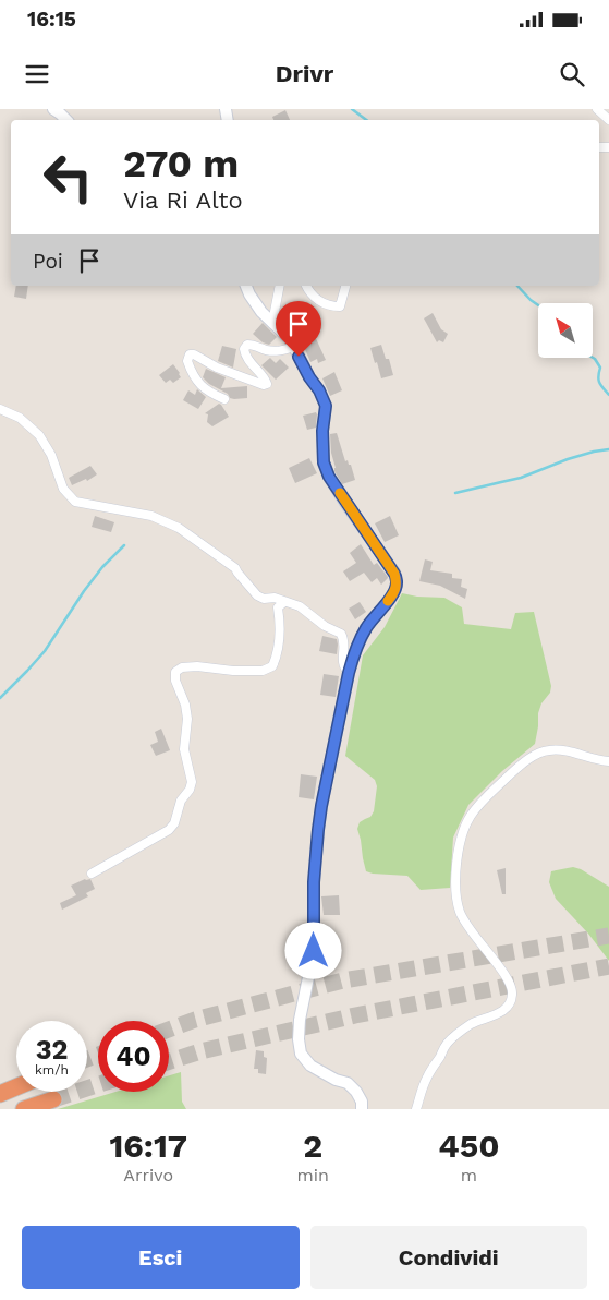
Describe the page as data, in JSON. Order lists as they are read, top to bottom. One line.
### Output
{"north":"top left","page":{"status":"16:15","header":"Drivr","turn":["270 m","Via Ri Alto"],"then":"Poi","speed":"32 km/h","limit":"40","eta":["16:17","Arrivo","2","min","450","m"],"buttons":["Esci","Condividi"]}}
